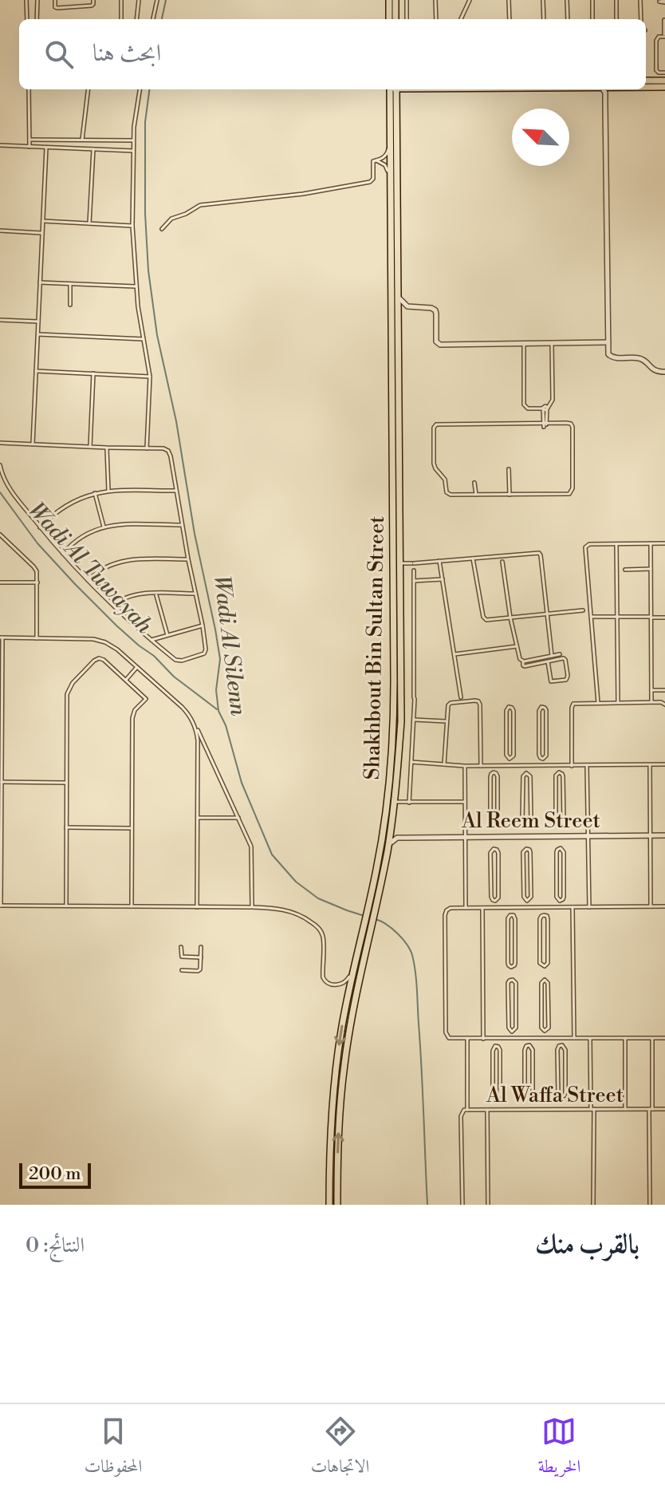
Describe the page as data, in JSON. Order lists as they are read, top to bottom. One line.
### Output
{"streets":{"main road":["Shakhbout Bin Sultan Street"],"street":["Al Reem Street","Al Waffa Street"]},"water":["Wadi Al Tuwayah","Wadi Al Silenn"],"scale_bar":"200 m","north":"top left","page":{"search":"ابحث هنا","scale":"200 m","heading":["بالقرب منك","النتائج: 0"],"nav":["الخريطة","الاتجاهات","المحفوظات"]}}
